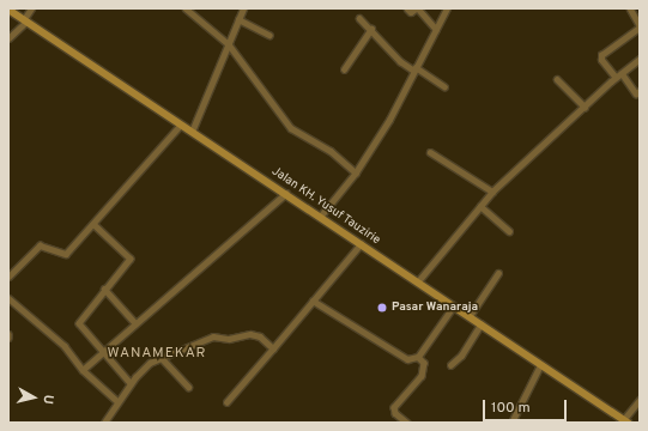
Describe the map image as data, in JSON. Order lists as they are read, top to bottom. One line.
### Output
{"streets":{"main road":["Jalan KH. Yusuf Tauzirie"]},"districts":["WANAMEKAR"],"places":["Pasar Wanaraja"],"scale_bar":"100 m","north":"right"}
